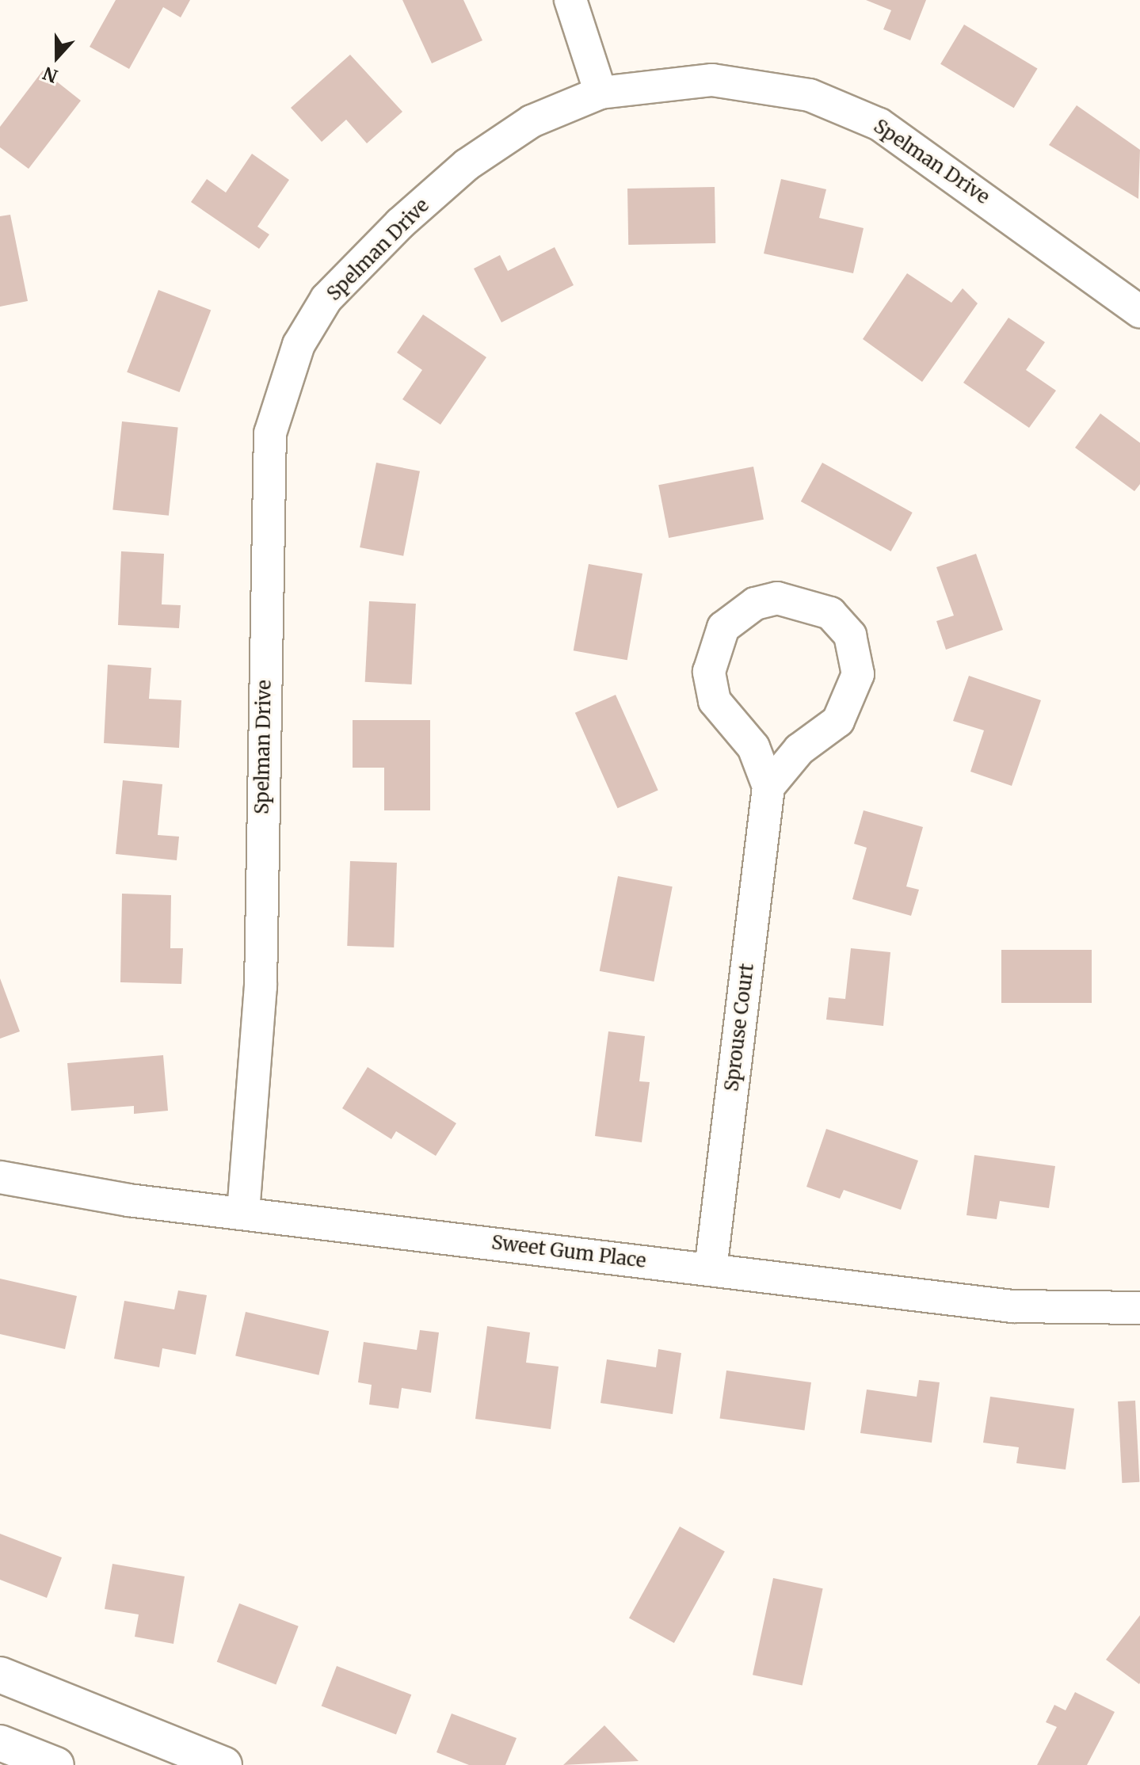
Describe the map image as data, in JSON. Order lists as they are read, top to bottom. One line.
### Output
{"streets":{"street":["Spelman Drive","Sprouse Court","Sweet Gum Place"]},"crossings":[["Spelman Drive","Sweet Gum Place"],["Sprouse Court","Sweet Gum Place"]],"north":"bottom"}
